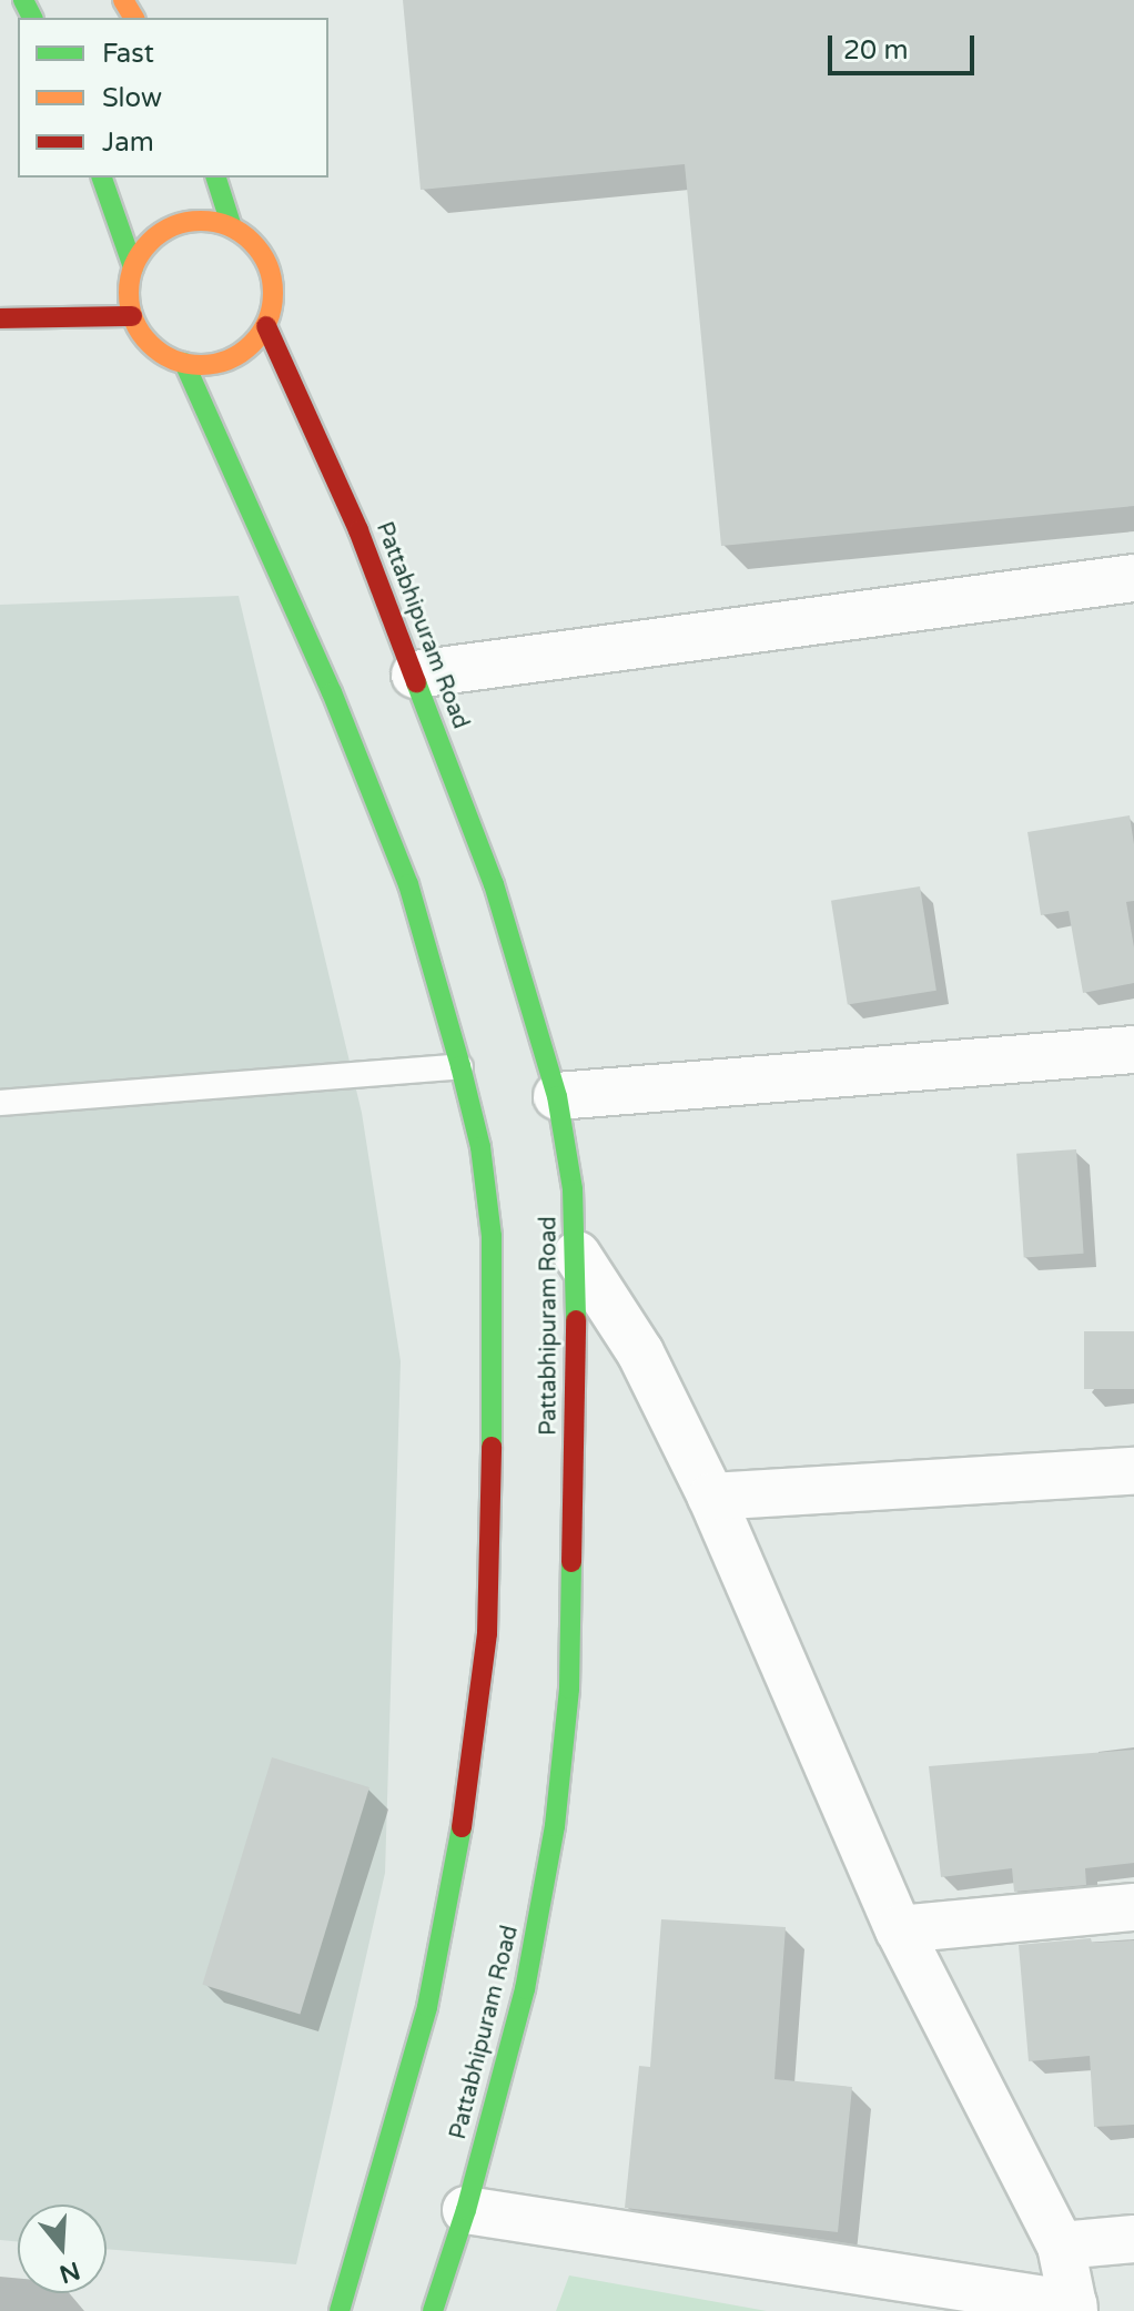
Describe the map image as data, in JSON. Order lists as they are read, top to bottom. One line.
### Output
{"streets":{"street":["Pattabhipuram Road"]},"legend":["Fast","Slow","Jam"],"scale_bar":"20 m","north":"bottom"}
